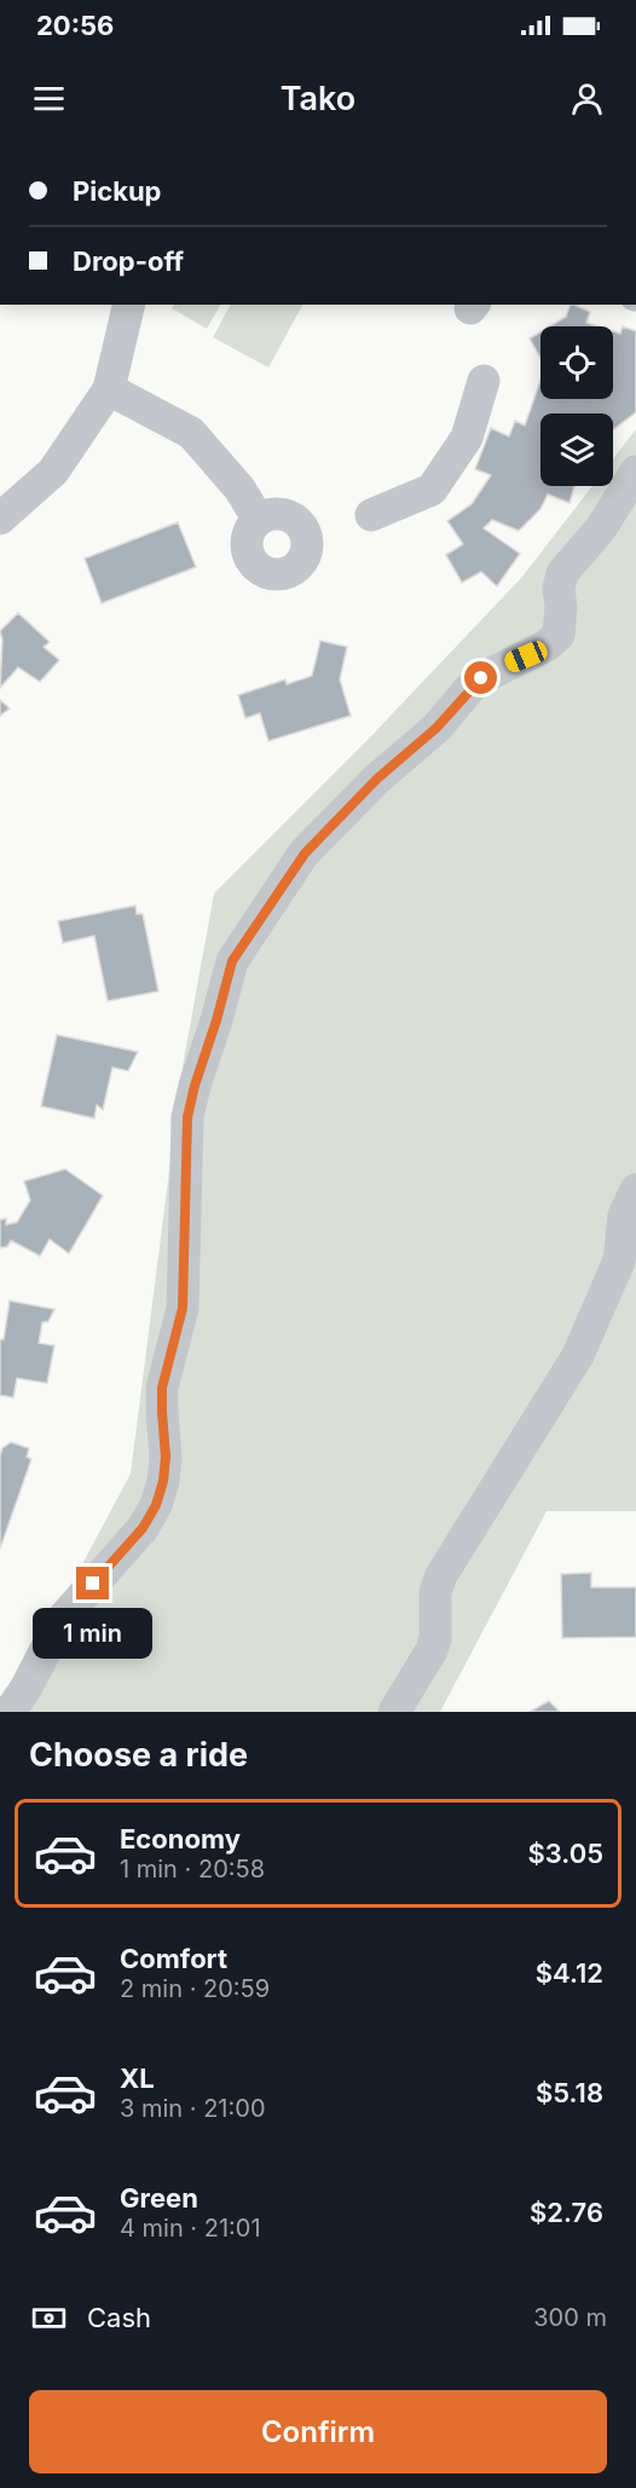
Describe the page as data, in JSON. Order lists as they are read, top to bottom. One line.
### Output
{"page":{"status":"20:56","header":"Tako","banner":["Pickup","Drop-off"],"bubble":"1 min","heading":"Choose a ride","list":[{"name":"Economy","note":"1 min · 20:58","value":"$3.05"},{"name":"Comfort","note":"2 min · 20:59","value":"$4.12"},{"name":"XL","note":"3 min · 21:00","value":"$5.18"},{"name":"Green","note":"4 min · 21:01","value":"$2.76"}],"pay":["Cash","300 m"],"buttons":"Confirm"}}
